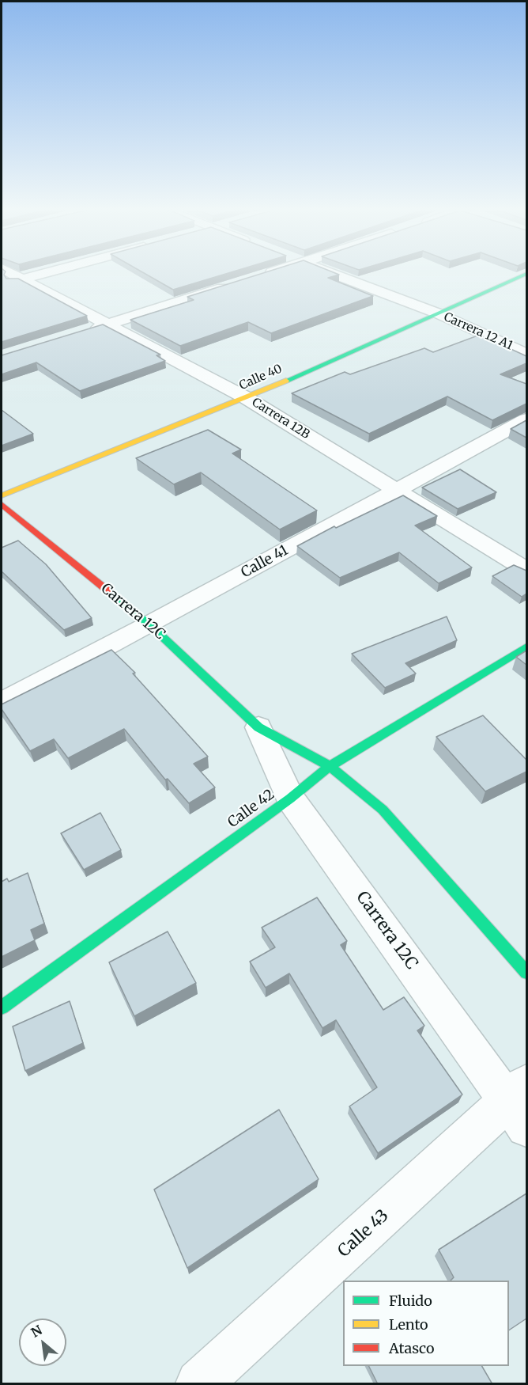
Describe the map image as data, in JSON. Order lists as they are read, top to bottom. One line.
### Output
{"streets":{"street":["Carrera 12 A1","Calle 40","Carrera 12B","Calle 41","Carrera 12C","Calle 42","Calle 43"]},"crossings":[["Carrera 12 A1","Calle 40"],["Calle 40","Carrera 12B"],["Carrera 12B","Calle 41"],["Calle 41","Carrera 12C"],["Carrera 12C","Calle 42"],["Carrera 12C","Calle 43"]],"legend":["Fluido","Lento","Atasco"],"north":"top left"}
